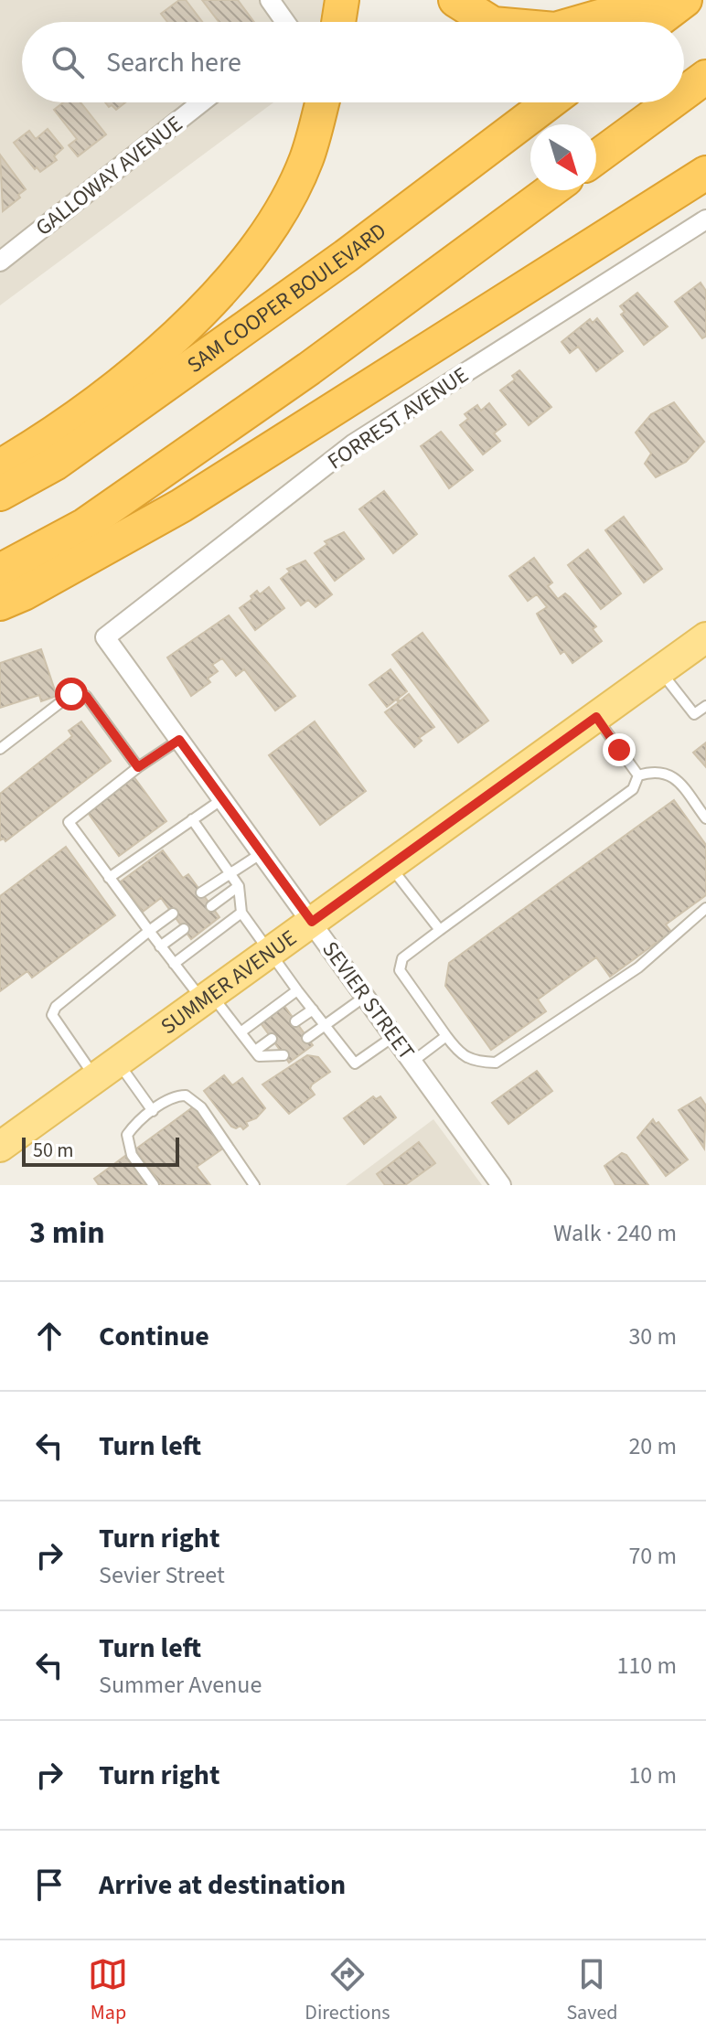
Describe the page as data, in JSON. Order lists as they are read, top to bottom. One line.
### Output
{"streets":{"highway":["SAM COOPER BOULEVARD"],"main road":["SUMMER AVENUE"],"street":["GALLOWAY AVENUE","FORREST AVENUE","SEVIER STREET"]},"crossings":[["FORREST AVENUE","SEVIER STREET"],["SUMMER AVENUE","SEVIER STREET"]],"scale_bar":"50 m","north":"bottom right","page":{"search":"Search here","scale":"50 m","heading":["3 min","Walk · 240 m"],"list":[["Continue","30 m"],["Turn left","20 m"],["Turn right","Sevier Street","70 m"],["Turn left","Summer Avenue","110 m"],["Turn right","10 m"],"Arrive at destination"],"nav":["Map","Directions","Saved"]}}
